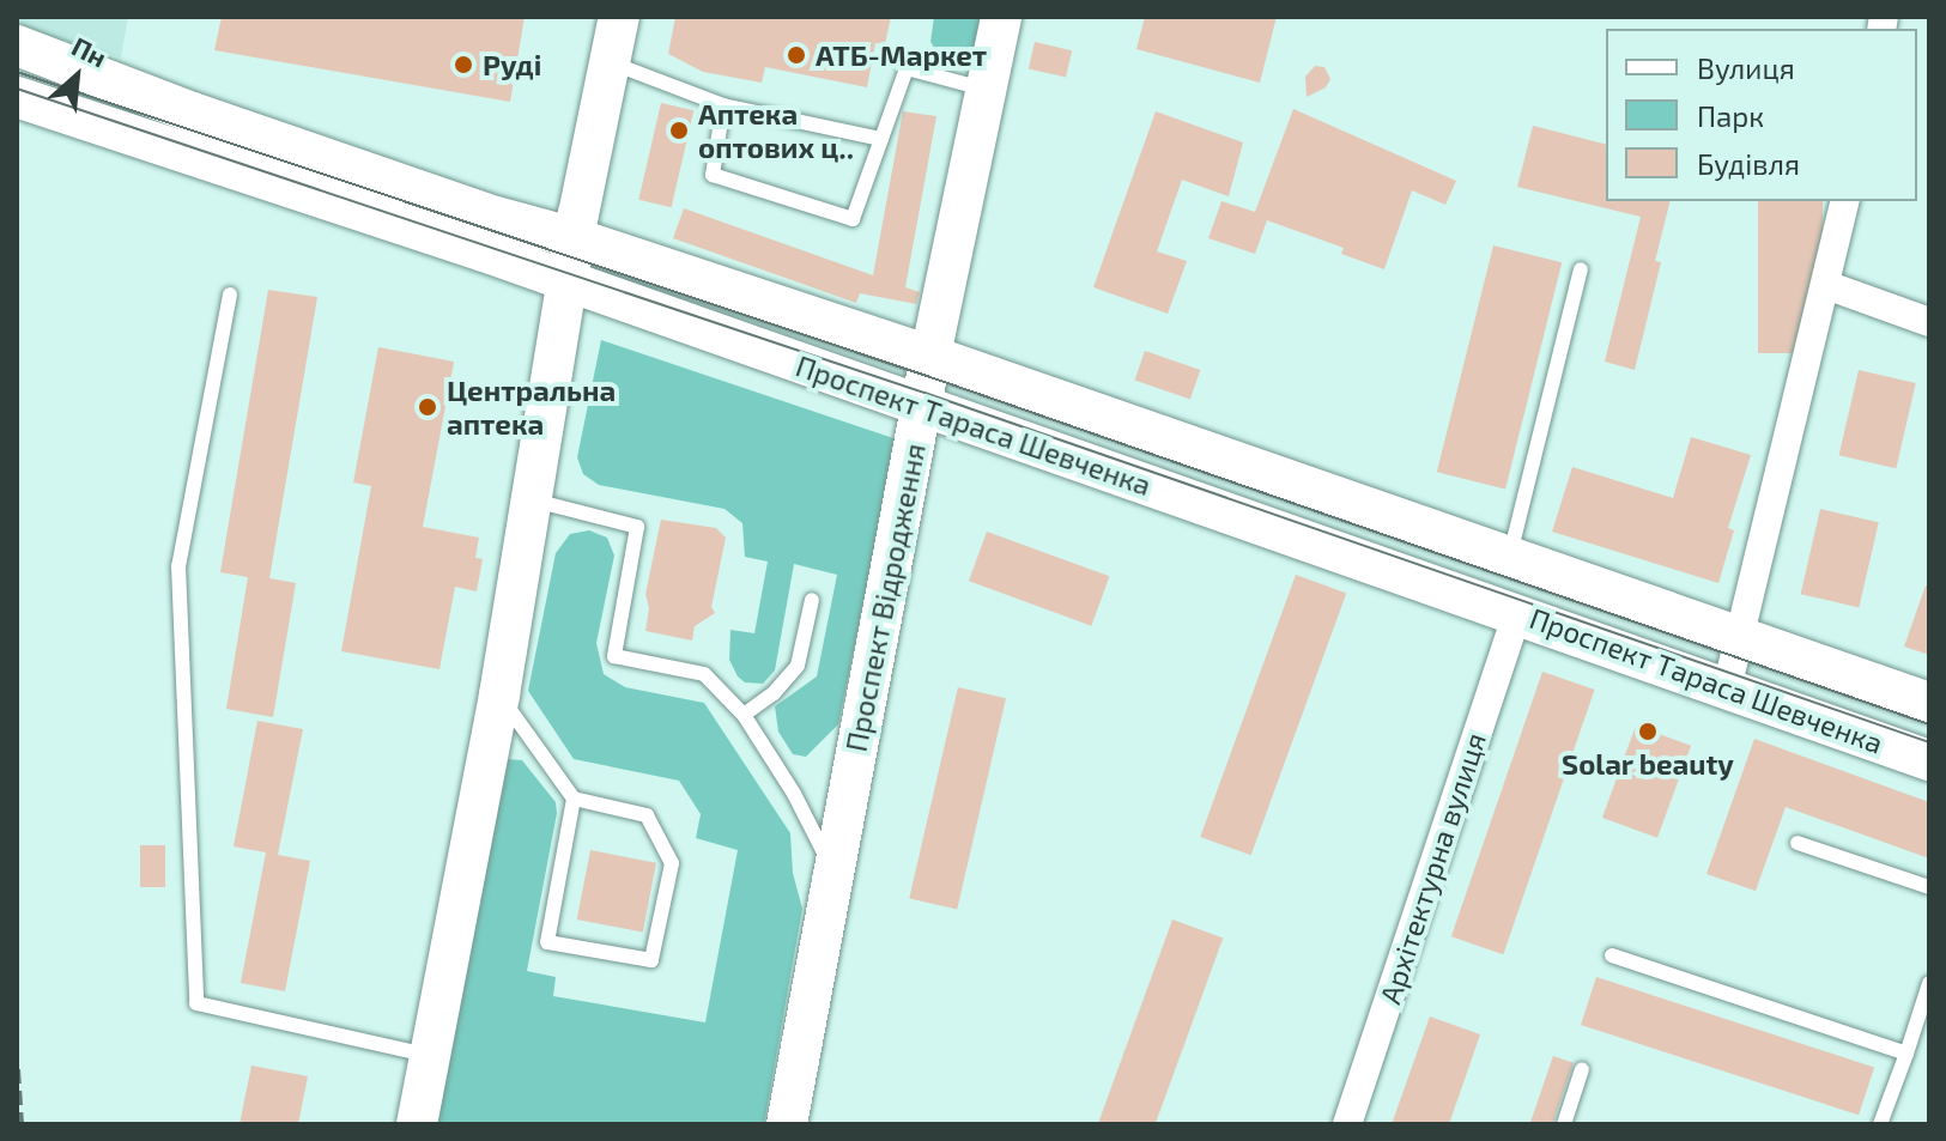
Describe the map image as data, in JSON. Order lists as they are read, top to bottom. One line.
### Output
{"streets":{"main road":["Проспект Тараса Шевченка","Проспект Відродження"],"street":["Архітектурна вулиця"]},"crossings":[["Проспект Тараса Шевченка","Проспект Відродження"],["Проспект Тараса Шевченка","Архітектурна вулиця"]],"places":["АТБ-Маркет","Рудi","Аптека оптових ц‥","Центральна аптека","Solar beauty"],"legend":["Вулиця","Парк","Будівля"],"north":"top right"}
